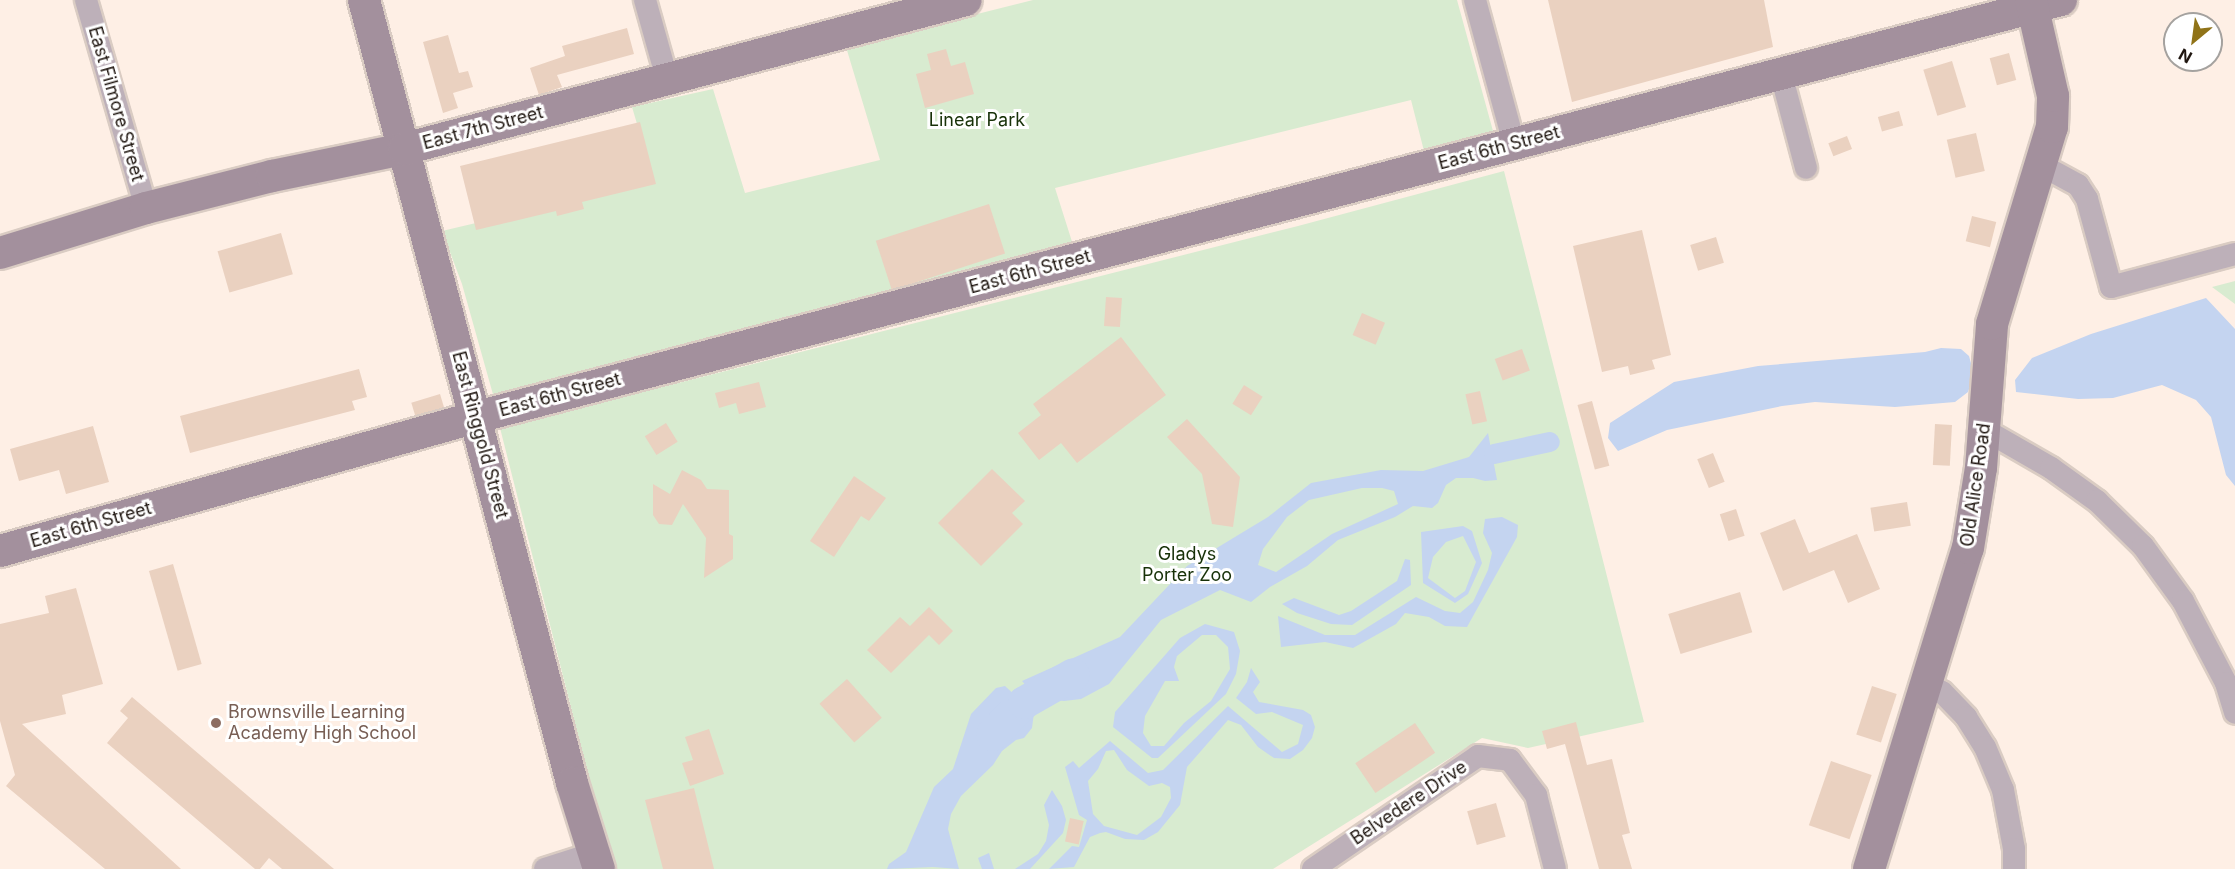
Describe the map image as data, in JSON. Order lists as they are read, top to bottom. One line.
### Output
{"streets":{"main road":["East 7th Street","East 6th Street","East Ringgold Street","Old Alice Road"],"street":["East Filmore Street","Belvedere Drive"]},"crossings":[["East Filmore Street","East 7th Street"],["East 7th Street","East Ringgold Street"],["East 6th Street","East Ringgold Street"],["East 6th Street","Old Alice Road"]],"parks":["Linear Park","Gladys Porter Zoo"],"places":["Brownsville Learning Academy High School"],"north":"bottom left"}
